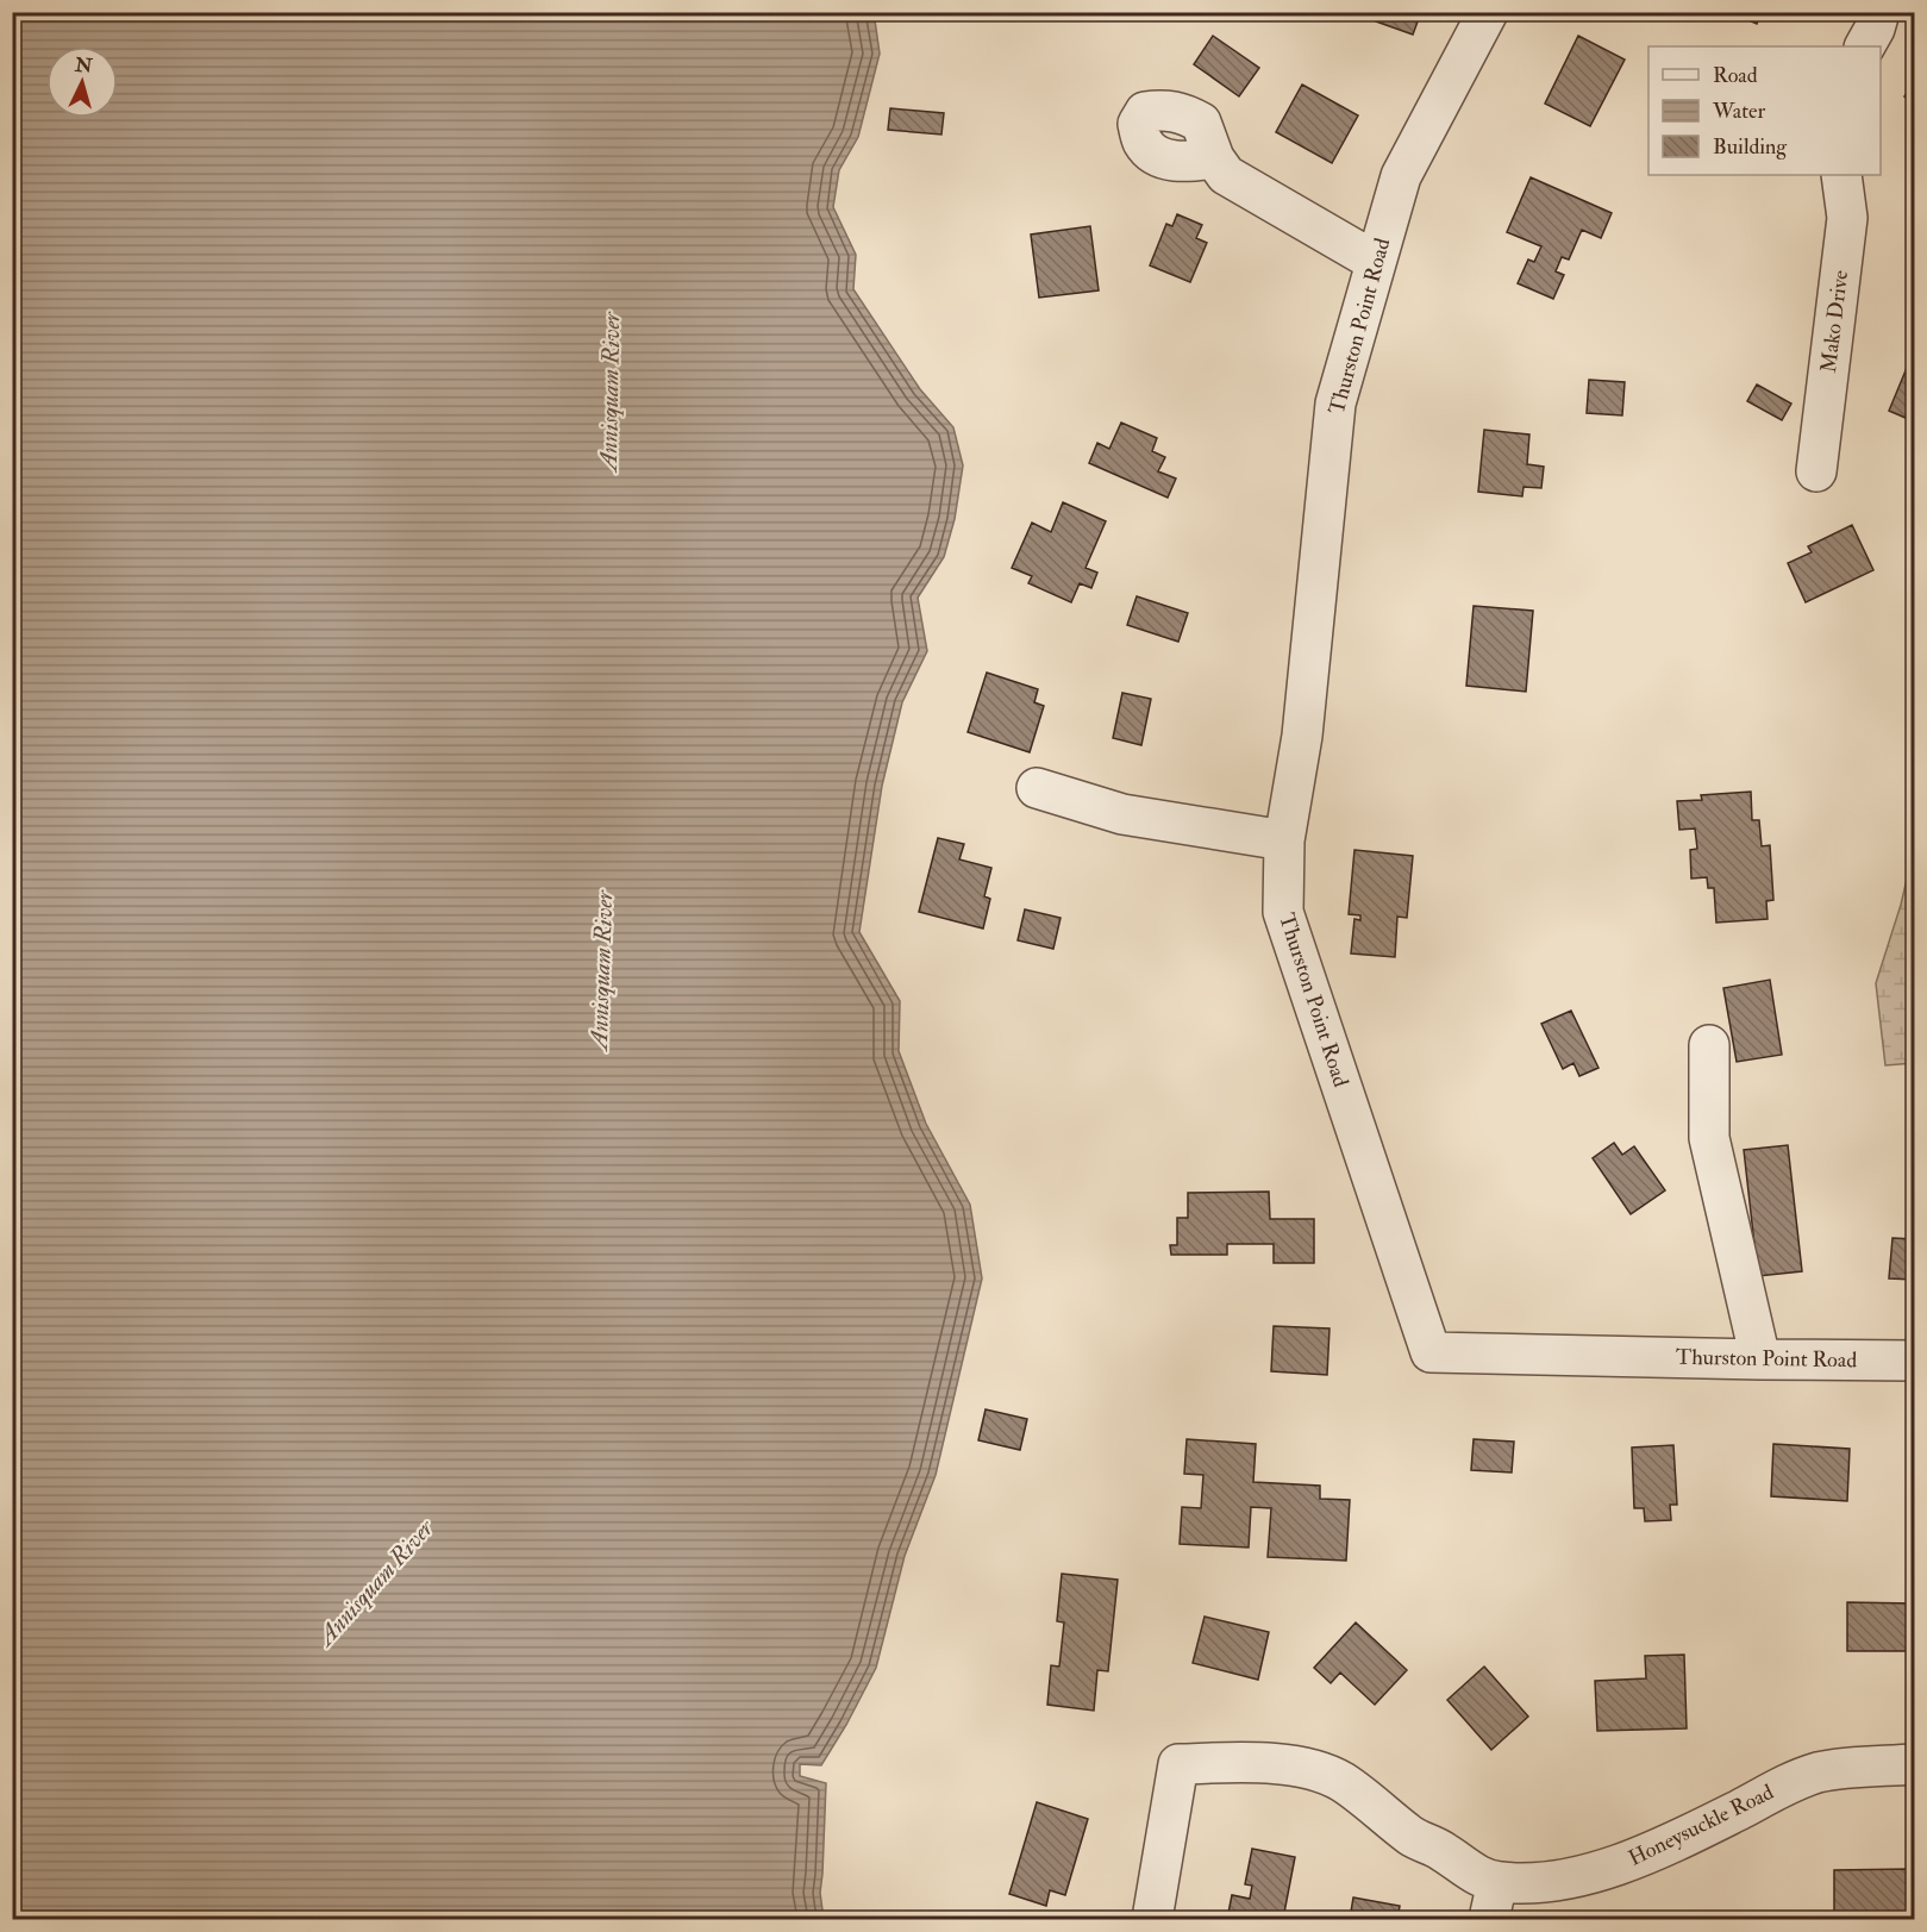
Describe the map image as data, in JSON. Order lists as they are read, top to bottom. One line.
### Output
{"streets":{"street":["Mako Drive","Thurston Point Road","Honeysuckle Road"]},"water":["Annisquam River"],"legend":["Road","Water","Building"],"north":"top"}
